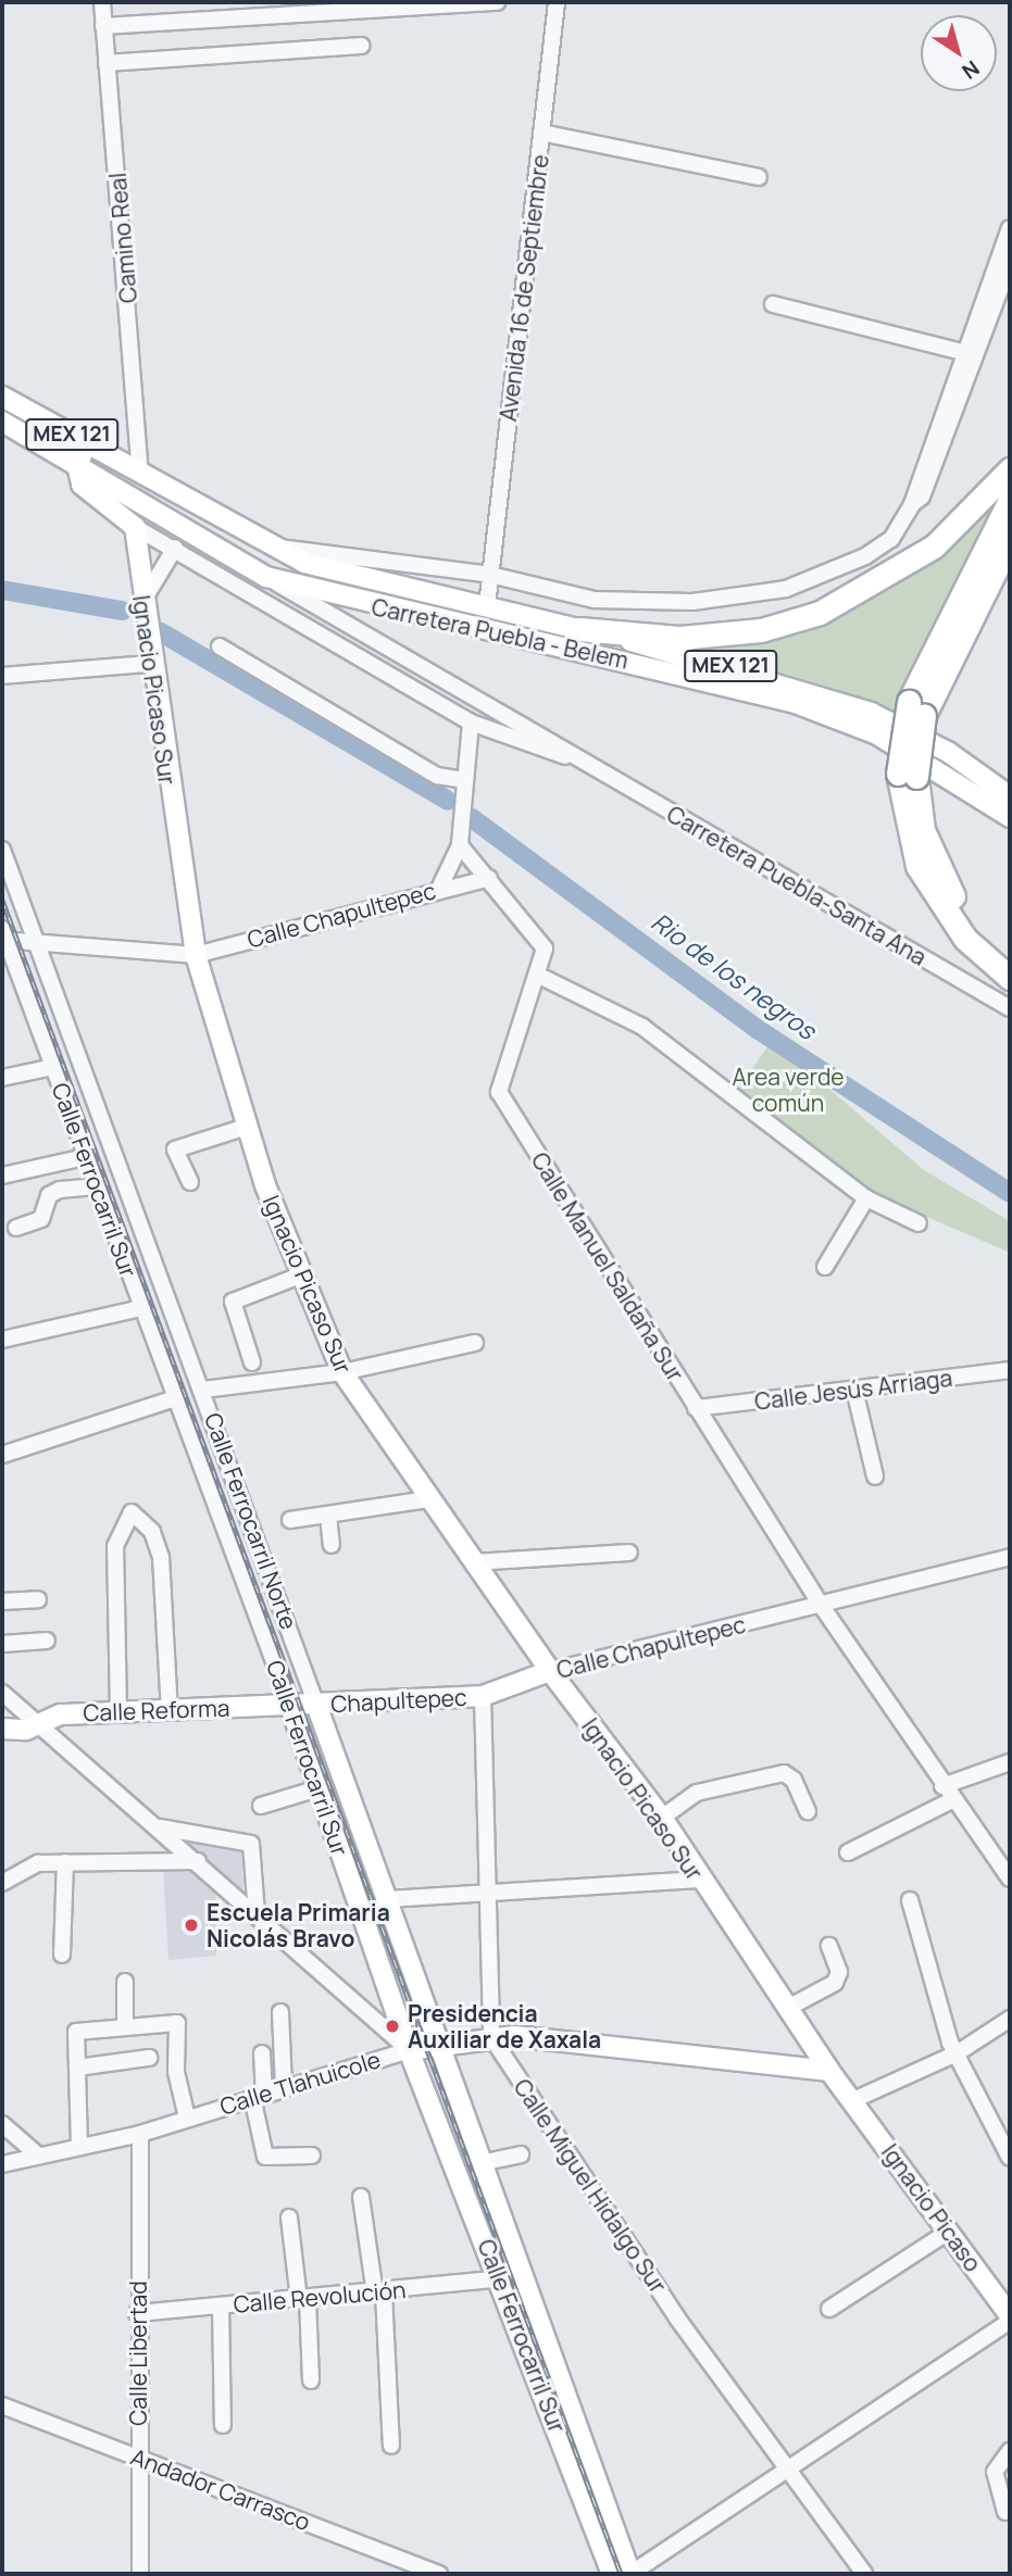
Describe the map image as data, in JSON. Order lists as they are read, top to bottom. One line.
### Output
{"streets":{"main road":["MEX 121","Carretera Puebla - Belem","Ignacio Picaso Sur","Calle Chapultepec","Calle Ferrocarril Sur","Calle Ferrocarril Norte","Chapultepec","Calle Reforma","Calle Tlahuicole","Ignacio Picaso"],"street":["Camino Real","Avenida 16 de Septiembre","Carretera Puebla-Santa Ana","Calle Manuel Saldaña Sur","Calle Jesús Arriaga","Calle Miguel Hidalgo Sur","Calle Revolución","Calle Libertad","Andador Carrasco"]},"crossings":[["Camino Real","Carretera Puebla - Belem"],["Avenida 16 de Septiembre","Carretera Puebla - Belem"],["Ignacio Picaso Sur","Calle Chapultepec"],["Ignacio Picaso Sur","Calle Tlahuicole"],["Ignacio Picaso Sur","Ignacio Picaso"],["Calle Chapultepec","Calle Ferrocarril Sur"],["Calle Chapultepec","Calle Manuel Saldaña Sur"],["Calle Chapultepec","Calle Ferrocarril Norte"],["Calle Chapultepec","Chapultepec"],["Calle Ferrocarril Sur","Calle Reforma"],["Calle Ferrocarril Sur","Calle Tlahuicole"],["Calle Ferrocarril Sur","Calle Revolución"],["Calle Manuel Saldaña Sur","Calle Jesús Arriaga"],["Calle Ferrocarril Norte","Chapultepec"],["Calle Ferrocarril Norte","Calle Reforma"],["Calle Ferrocarril Norte","Calle Tlahuicole"],["Chapultepec","Calle Reforma"],["Calle Tlahuicole","Calle Miguel Hidalgo Sur"],["Calle Tlahuicole","Calle Libertad"],["Calle Revolución","Calle Libertad"],["Calle Libertad","Andador Carrasco"]],"water":["Rio de los negros"],"parks":["Area verde común"],"places":["Escuela Primaria Nicolás Bravo","Presidencia Auxiliar de Xaxala"],"north":"bottom right"}
